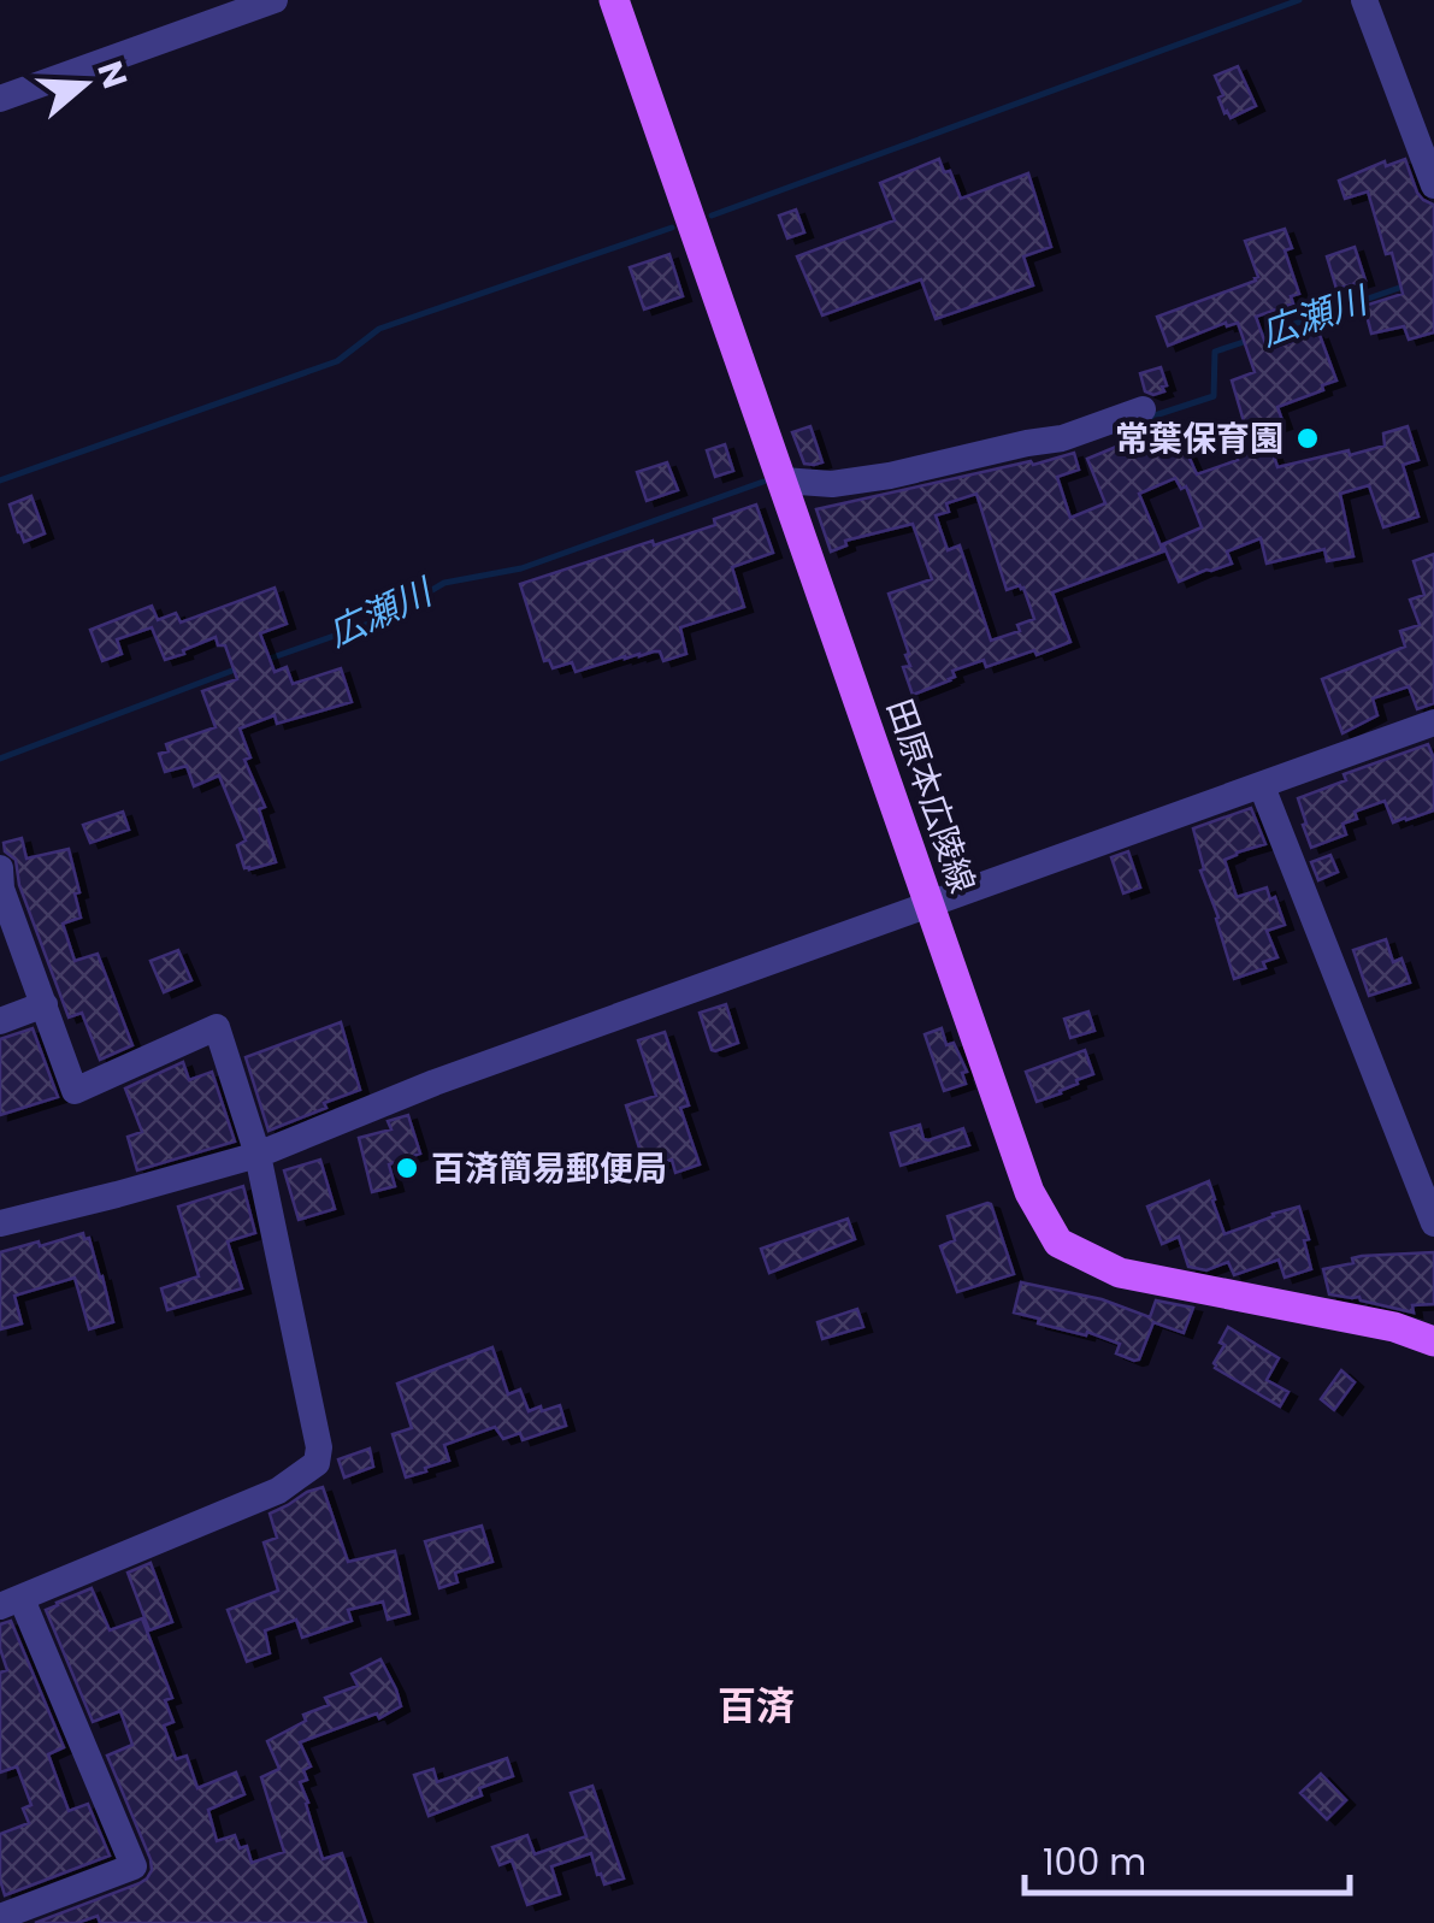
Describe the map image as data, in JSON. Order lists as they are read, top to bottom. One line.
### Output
{"streets":{"main road":["田原本広陵線"]},"districts":["百済"],"water":["広瀬川"],"places":["常葉保育園","百済簡易郵便局"],"scale_bar":"100 m","north":"right"}
